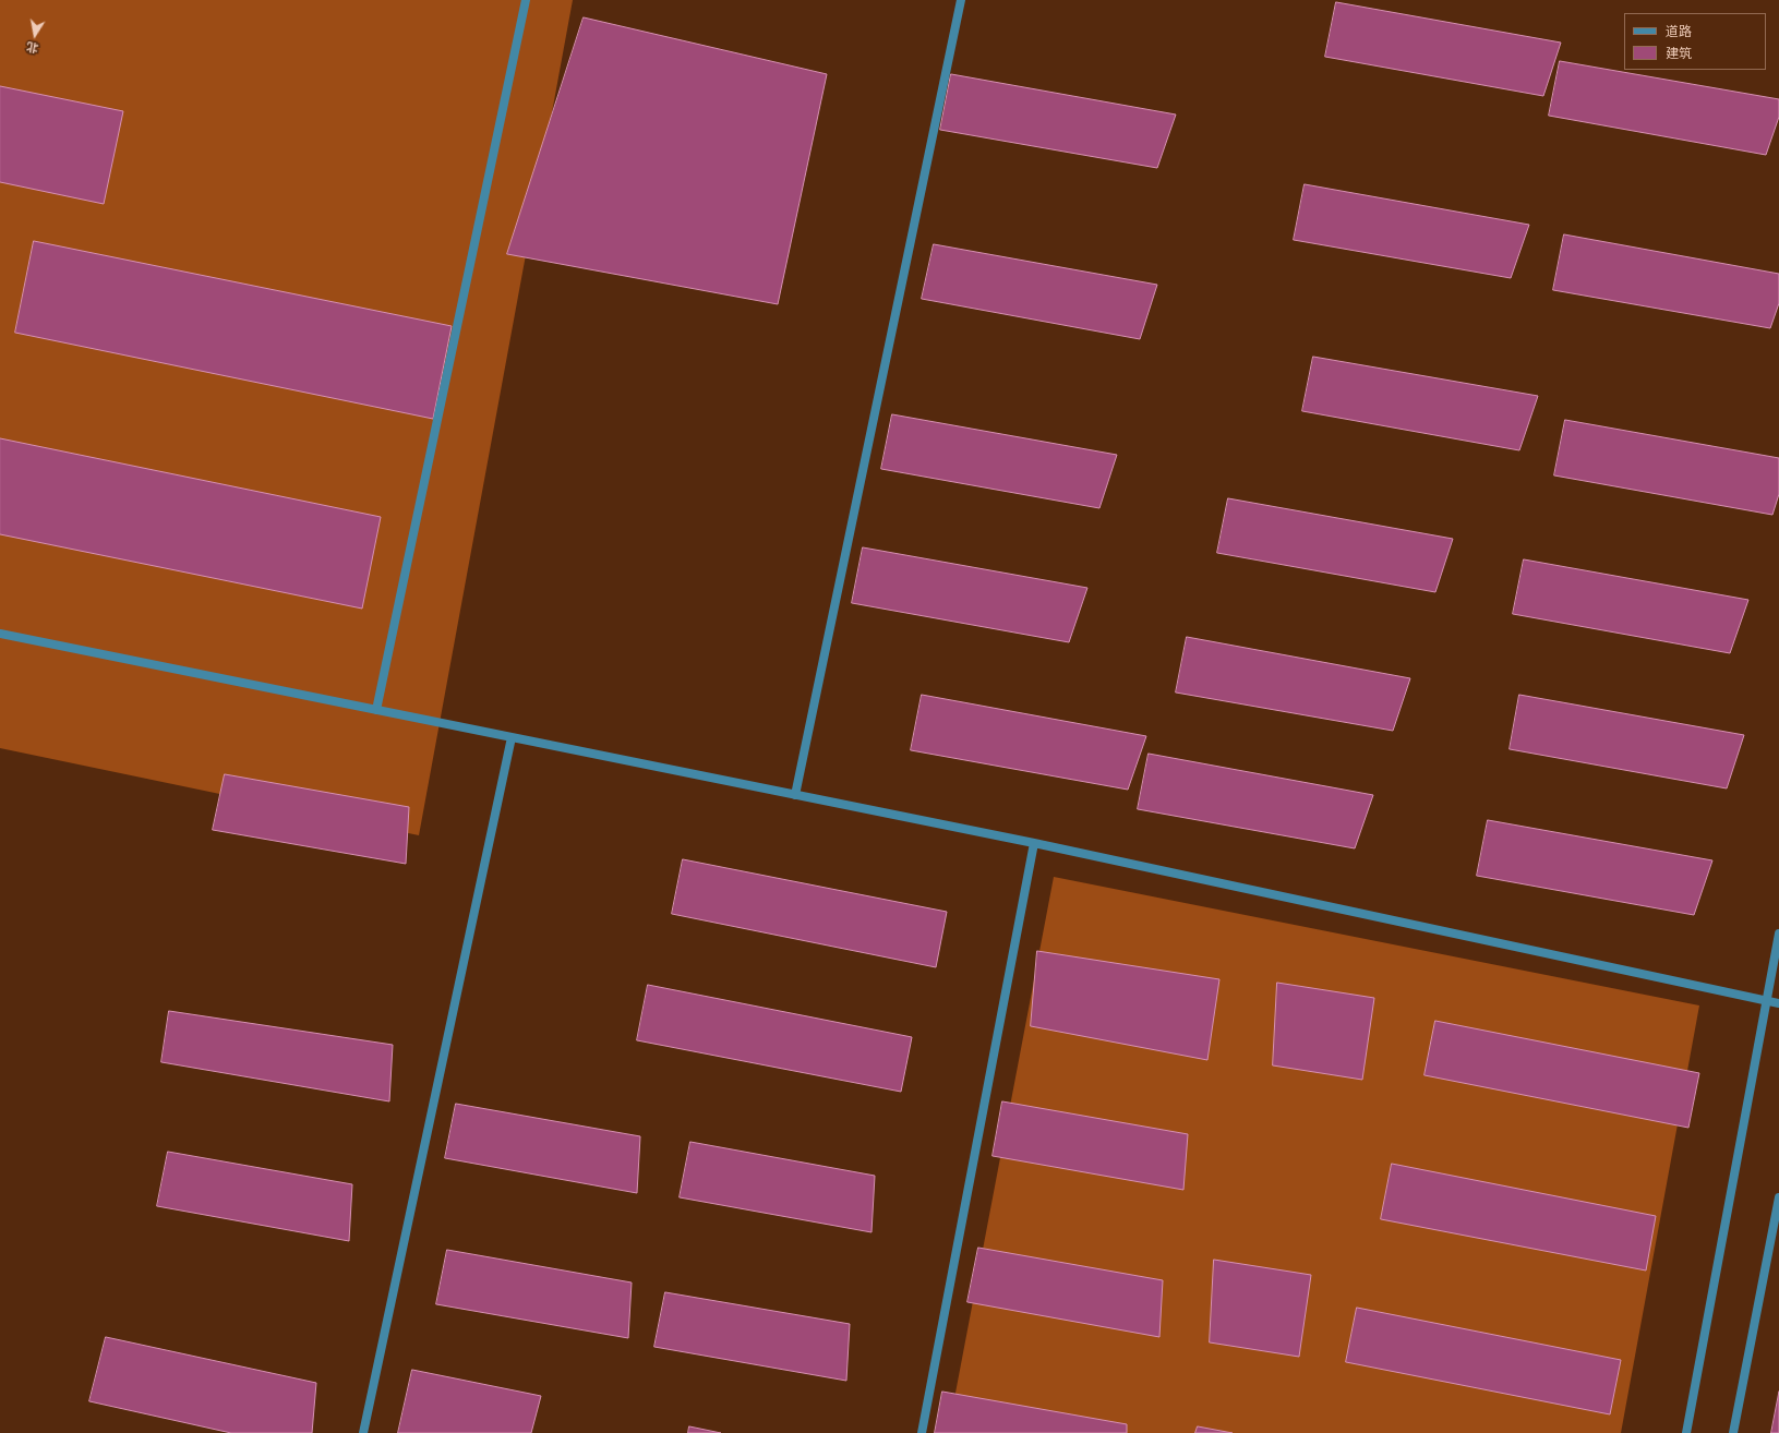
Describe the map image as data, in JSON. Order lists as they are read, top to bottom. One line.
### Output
{"legend":["道路","建筑"],"north":"bottom"}
